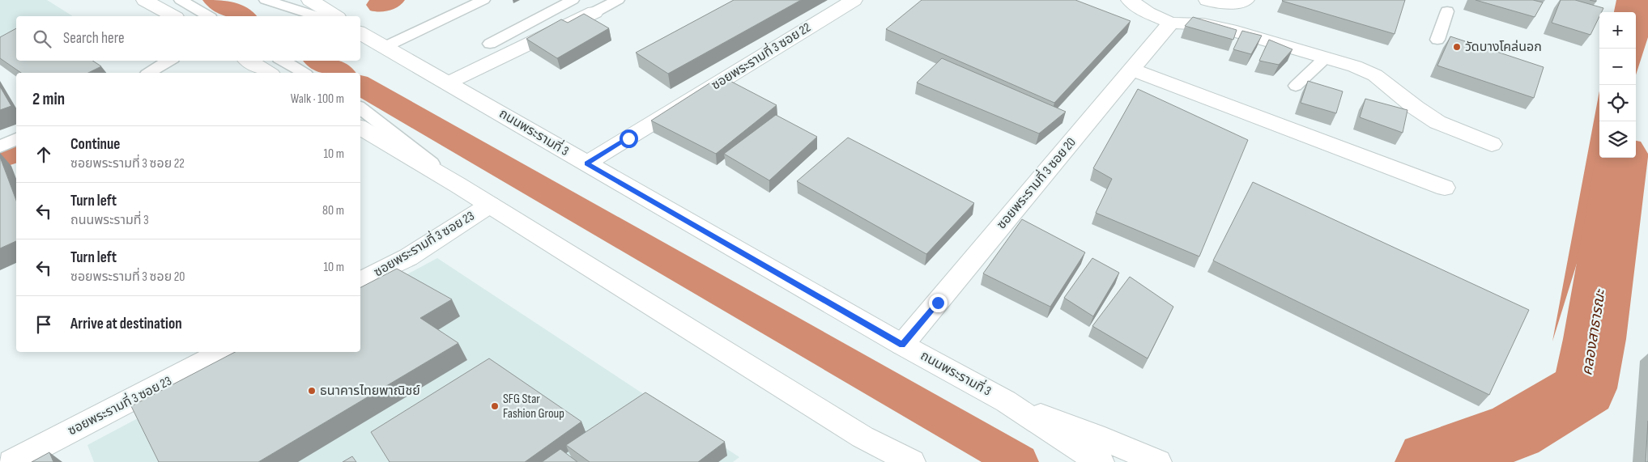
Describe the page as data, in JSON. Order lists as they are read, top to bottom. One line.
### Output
{"streets":{"street":["ซอยพระรามที่ 3 ซอย 22","ถนนพระรามที่ 3","ซอยพระรามที่ 3 ซอย 20","ซอยพระรามที่ 3 ซอย 23"]},"crossings":[["ซอยพระรามที่ 3 ซอย 22","ถนนพระรามที่ 3"],["ถนนพระรามที่ 3","ซอยพระรามที่ 3 ซอย 20"]],"water":["คลองสาธารณะ"],"places":["วัดบางโคล่นอก","ธนาคารไทยพาณิชย์","SFG Star Fashion Group"],"page":{"map_buttons":["+","−"],"search":"Search here","heading":["2 min","Walk · 100 m"],"list":[["Continue","ซอยพระรามที่ 3 ซอย 22","10 m"],["Turn left","ถนนพระรามที่ 3","80 m"],["Turn left","ซอยพระรามที่ 3 ซอย 20","10 m"],"Arrive at destination"]}}
